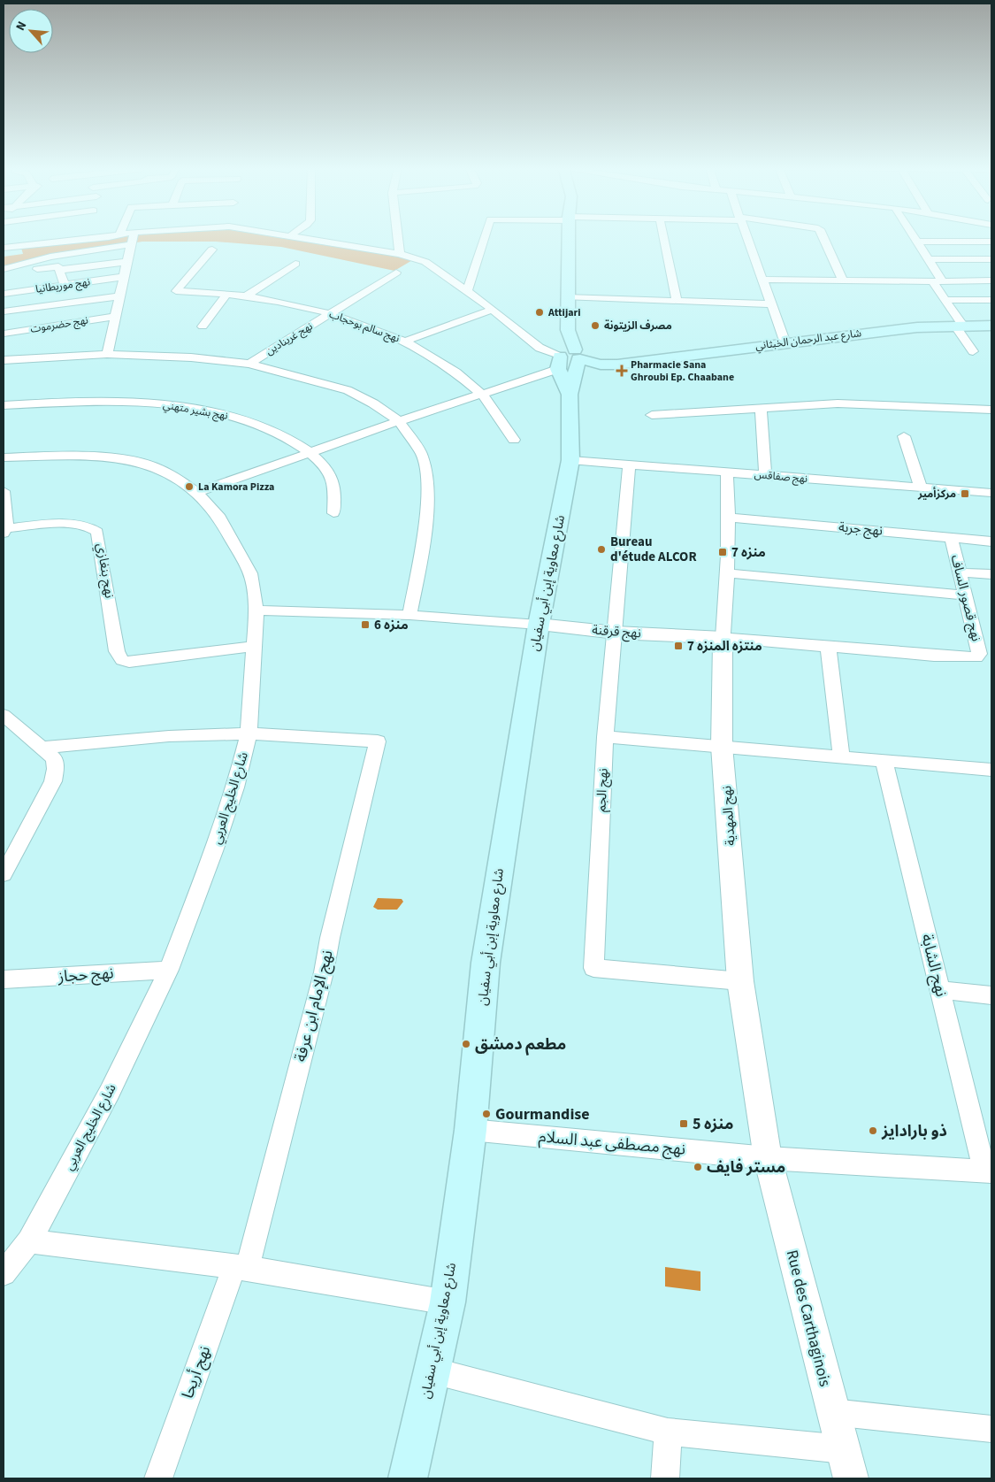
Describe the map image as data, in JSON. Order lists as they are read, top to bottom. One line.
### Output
{"streets":{"main road":["شارع عبد الرحمان الخبثاني","شارع معاوية إبن أبي سفيان"],"street":["نهج موريطانيا","نهج حضرموت","نهج سالم بوحجاب","نهج غرينادين","نهج بشير متهني","نهج صفاقس","نهج جربة","نهج بنغازي","نهج قصور الساف","نهج قرقنة","نهج الجم","شارع الخليج العربي","نهج المهدية","نهج الشابة","نهج حجاز","نهج الإمام ابن عرفة","نهج مصطفى عبد السلام","Rue des Carthaginois","نهج أريحا"]},"crossings":[["نهج سالم بوحجاب","نهج غرينادين"],["نهج صفاقس","شارع معاوية إبن أبي سفيان"],["نهج صفاقس","نهج الجم"],["نهج صفاقس","نهج المهدية"],["نهج جربة","نهج قصور الساف"],["نهج جربة","نهج المهدية"],["نهج بنغازي","شارع الخليج العربي"],["شارع معاوية إبن أبي سفيان","نهج قرقنة"],["شارع معاوية إبن أبي سفيان","نهج مصطفى عبد السلام"],["نهج قصور الساف","نهج قرقنة"],["نهج قرقنة","نهج الجم"],["نهج قرقنة","شارع الخليج العربي"],["نهج قرقنة","نهج المهدية"],["نهج الجم","نهج المهدية"],["شارع الخليج العربي","نهج حجاز"],["شارع الخليج العربي","نهج الإمام ابن عرفة"],["نهج المهدية","نهج مصطفى عبد السلام"],["نهج المهدية","Rue des Carthaginois"],["نهج الشابة","نهج مصطفى عبد السلام"],["نهج الإمام ابن عرفة","نهج أريحا"],["نهج مصطفى عبد السلام","Rue des Carthaginois"]],"places":{"other":["Attijari","مصرف الزيتونة","La Kamora Pizza","Bureau d'étude ALCOR","مطعم دمشق","Gourmandise","ذو بارادايز","مستر فايف"],"health":["Pharmacie Sana Ghroubi Ep. Chaabane"],"transit":["مركزأمير","منزه 7","منزه 6","منتزه المنزه 7","منزه 5"]},"north":"top left"}
